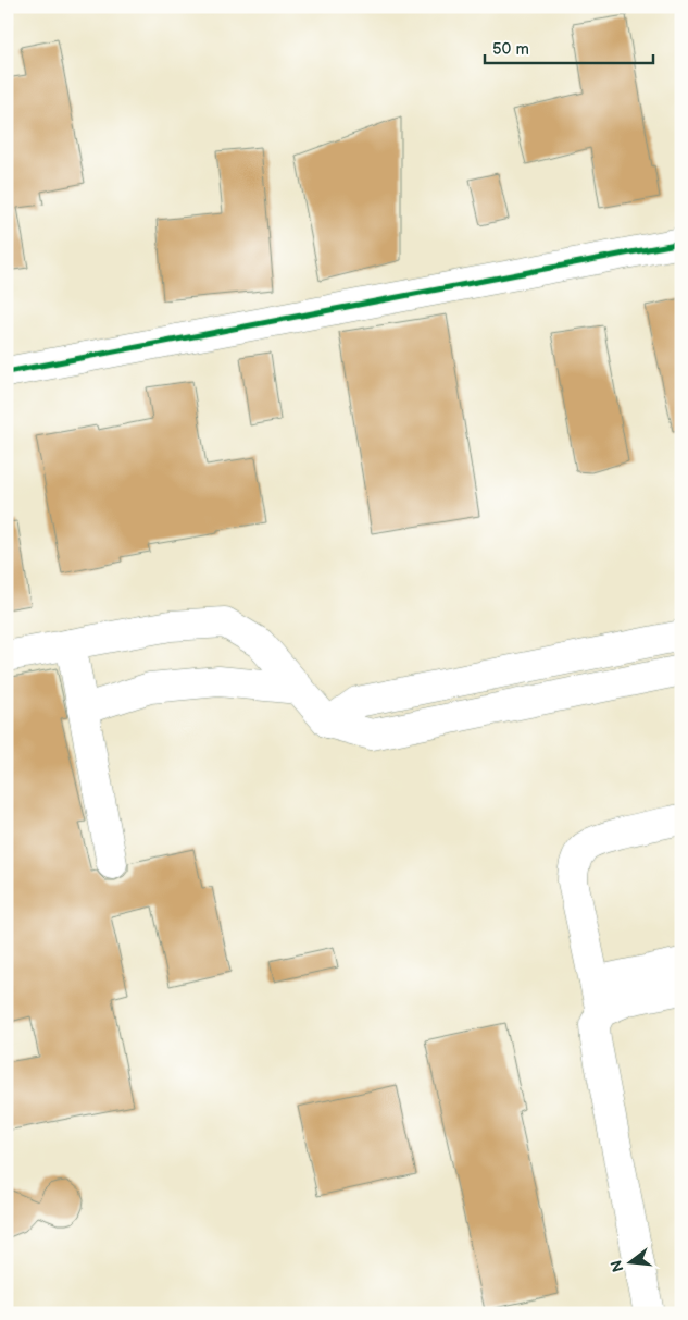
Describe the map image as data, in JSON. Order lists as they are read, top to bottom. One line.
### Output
{"scale_bar":"50 m","north":"left"}
